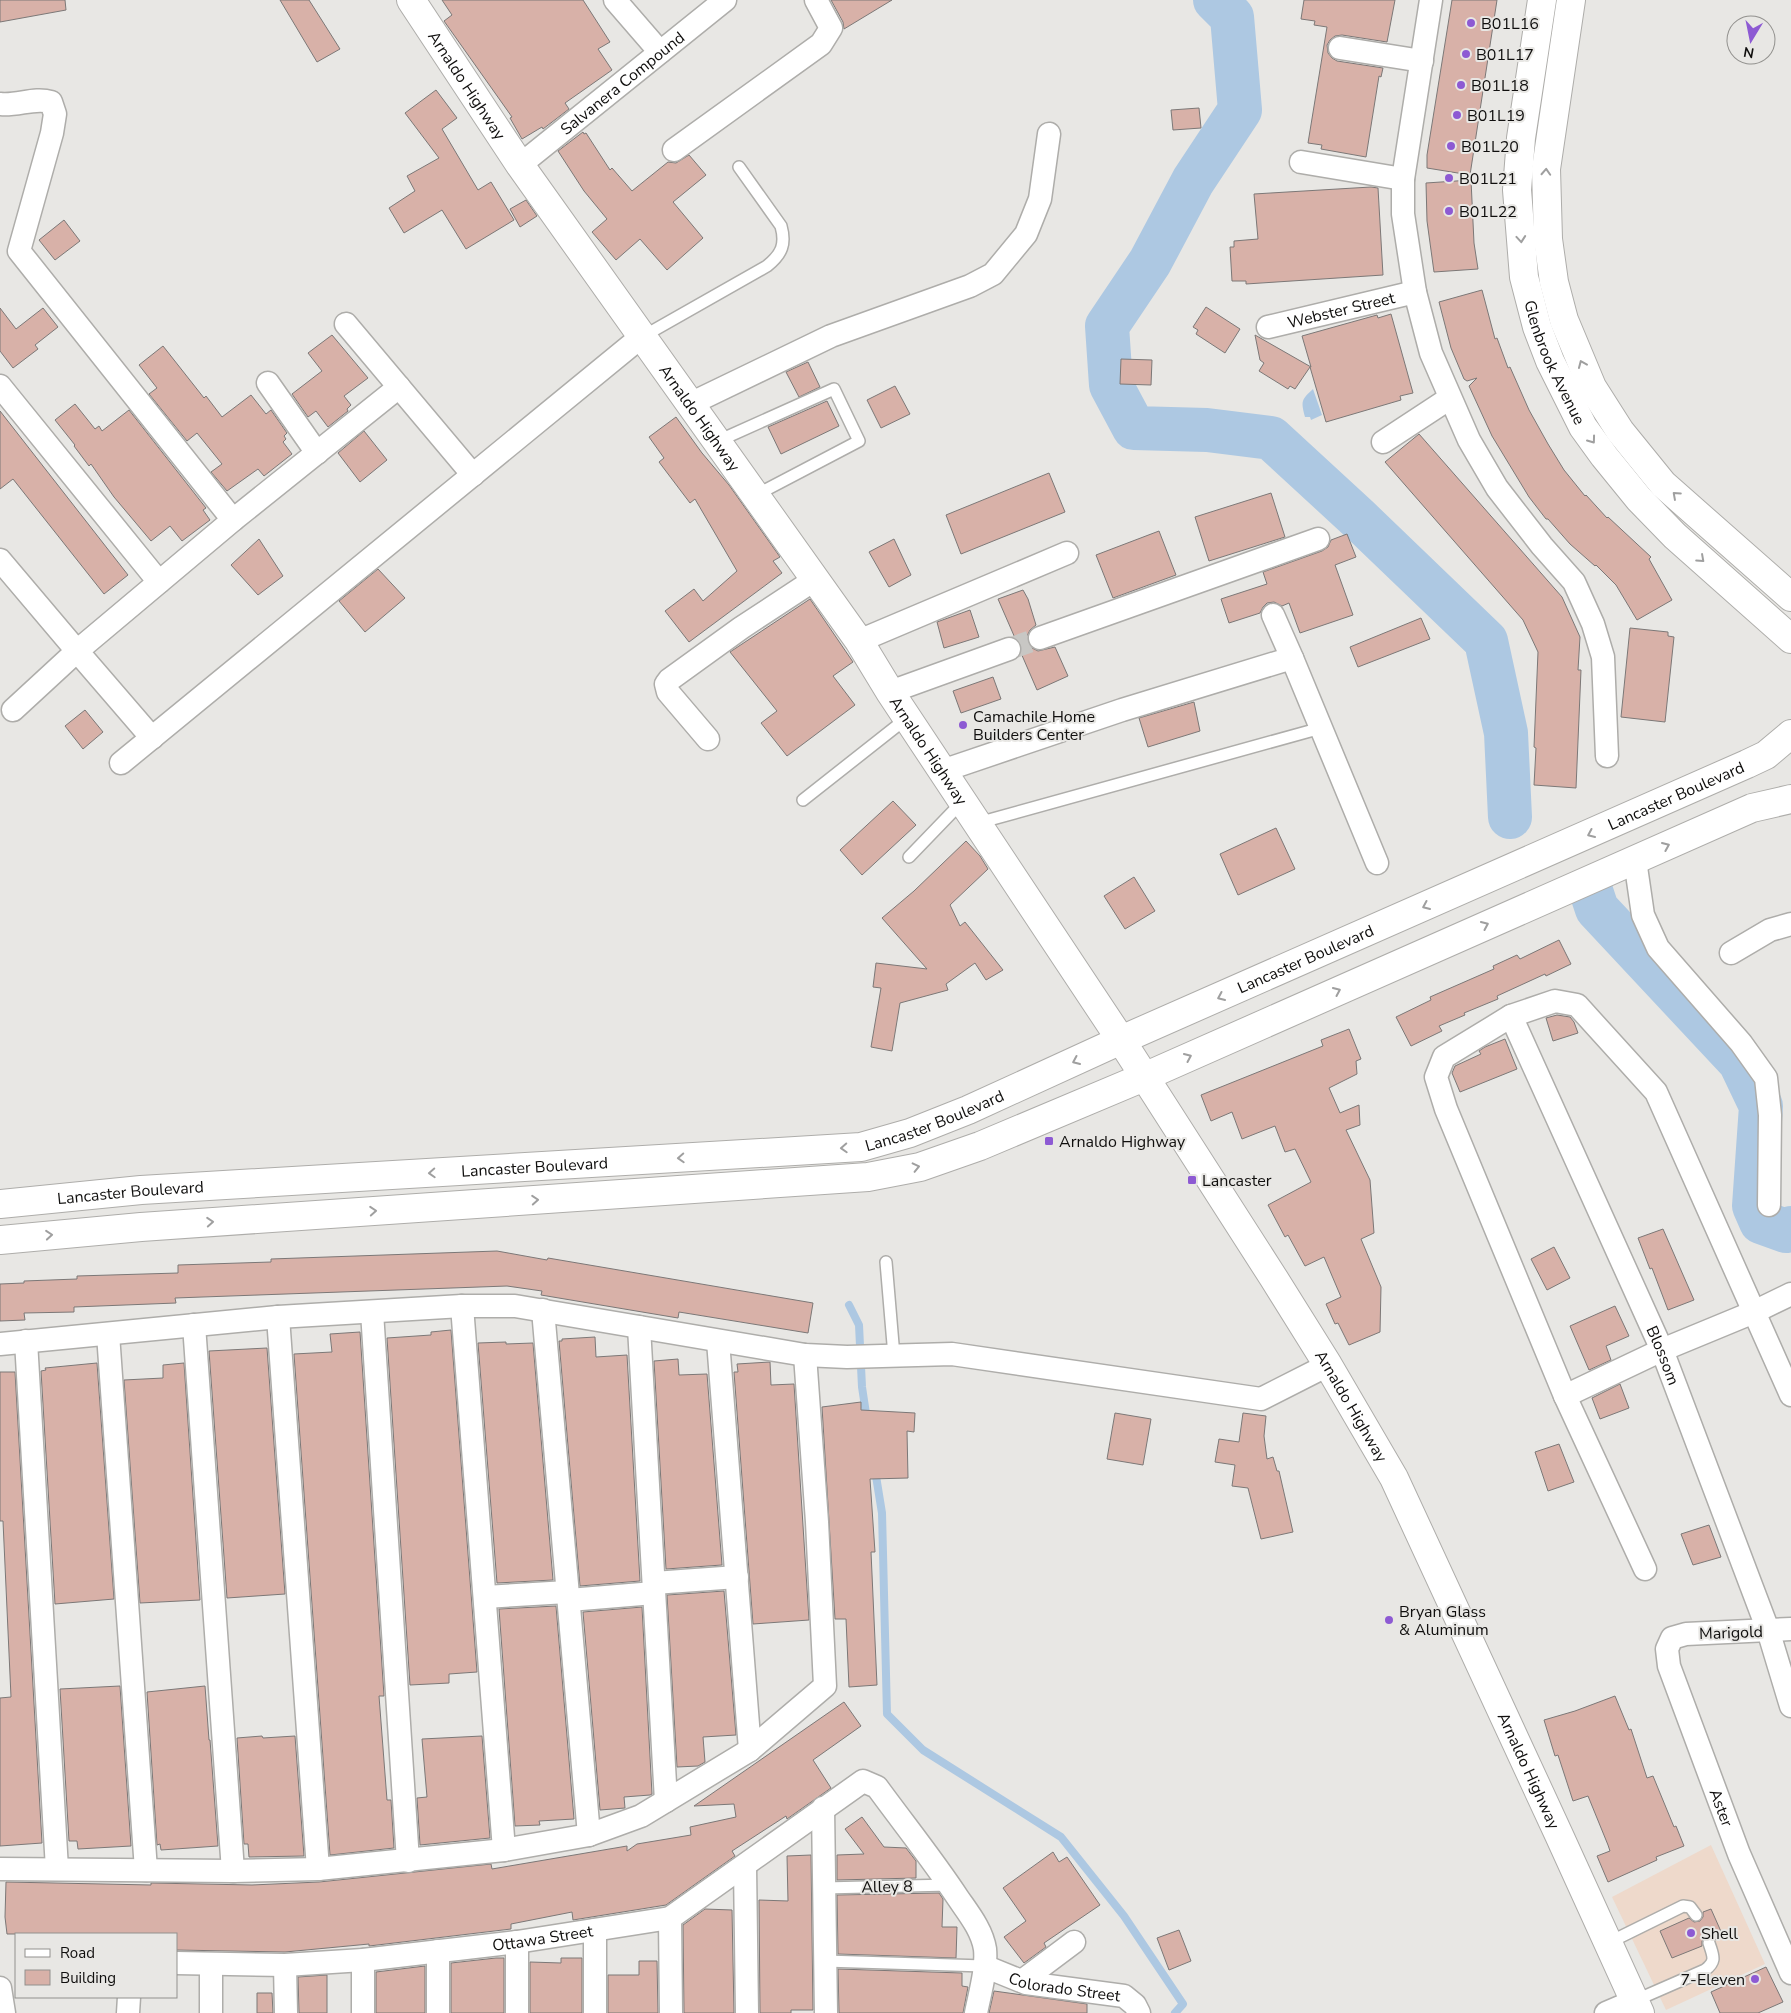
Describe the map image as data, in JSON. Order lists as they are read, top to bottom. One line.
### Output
{"streets":{"main road":["Arnaldo Highway","Glenbrook Avenue","Lancaster Boulevard"],"street":["Salvanera Compound","Webster Street","Blossom","Marigold","Aster","Ottawa Street","Colorado Street"],"lane":["Alley 8"]},"crossings":[["Salvanera Compound","Arnaldo Highway"],["Arnaldo Highway","Lancaster Boulevard"],["Blossom","Marigold"],["Marigold","Aster"],["Alley 8","Ottawa Street"]],"places":{"other":["B01L16","B01L17","B01L18","B01L19","B01L20","B01L21","B01L22","Camachile Home Builders Center","Bryan Glass & Aluminum","Shell","7-Eleven"],"transit":["Arnaldo Highway","Lancaster"]},"legend":["Road","Building"],"north":"bottom"}
